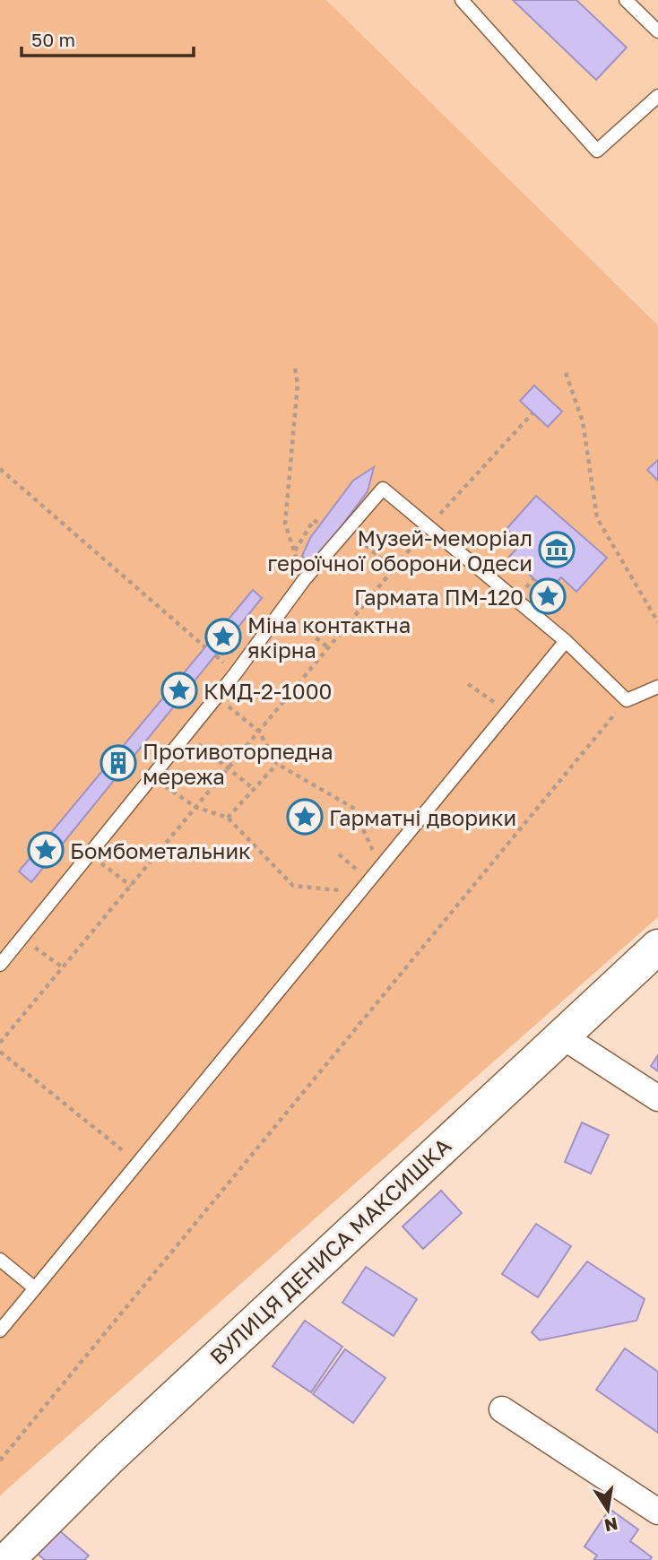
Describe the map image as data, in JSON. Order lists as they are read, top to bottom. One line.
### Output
{"streets":{"street":["ВУЛИЦЯ ДЕНИСА МАКСИШКА"]},"places":{"museum":["Музей-меморіал героїчної оборони Одеси"],"place":["Гармата ПМ-120","Міна контактна якірна","КМД-2-1000","Гарматні дворики","Бомбометальник"],"building":["Противоторпедна мережа"]},"scale_bar":"50 m","north":"bottom"}
